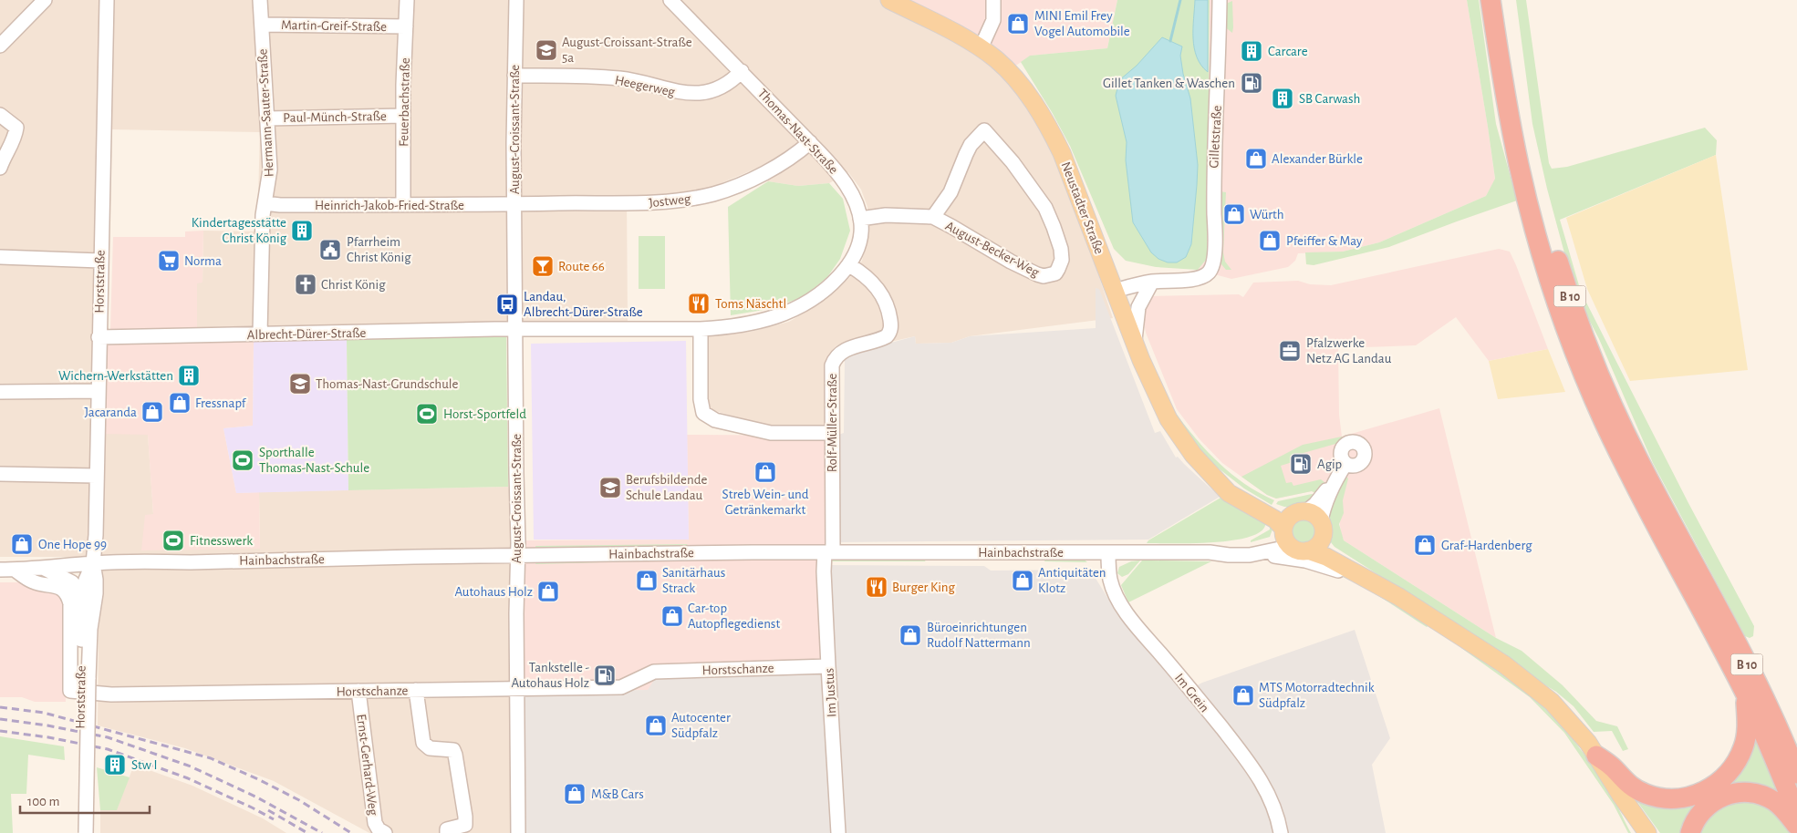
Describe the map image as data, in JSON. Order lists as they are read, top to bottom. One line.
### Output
{"streets":{"highway":["B 10"],"main road":["Neustadter Straße"],"street":["Martin-Greif-Straße","Heegerweg","Feuerbachstraße","Hermann-Sauter-Straße","Paul-Münch-Straße","August-Croissant-Straße","Thomas-Nast-Straße","Gilletstraße","Jostweg","Heinrich-Jakob-Fried-Straße","August-Becker-Weg","Horststraße","Albrecht-Dürer-Straße","Rolf-Müller-Straße","Hainbachstraße","Horstschanze","Im Justus","Im Grein","Ernst-Gerhard-Weg"]},"crossings":[["Martin-Greif-Straße","Feuerbachstraße"],["Martin-Greif-Straße","Hermann-Sauter-Straße"],["Heegerweg","August-Croissant-Straße"],["Heegerweg","Thomas-Nast-Straße"],["Feuerbachstraße","Paul-Münch-Straße"],["Feuerbachstraße","Heinrich-Jakob-Fried-Straße"],["Hermann-Sauter-Straße","Paul-Münch-Straße"],["Hermann-Sauter-Straße","Heinrich-Jakob-Fried-Straße"],["Hermann-Sauter-Straße","Albrecht-Dürer-Straße"],["August-Croissant-Straße","Thomas-Nast-Straße"],["August-Croissant-Straße","Jostweg"],["August-Croissant-Straße","Heinrich-Jakob-Fried-Straße"],["August-Croissant-Straße","Albrecht-Dürer-Straße"],["August-Croissant-Straße","Hainbachstraße"],["August-Croissant-Straße","Horstschanze"],["Thomas-Nast-Straße","Jostweg"],["Thomas-Nast-Straße","August-Becker-Weg"],["Thomas-Nast-Straße","Albrecht-Dürer-Straße"],["Thomas-Nast-Straße","Rolf-Müller-Straße"],["Jostweg","Heinrich-Jakob-Fried-Straße"],["Neustadter Straße","Hainbachstraße"],["Horststraße","Albrecht-Dürer-Straße"],["Horststraße","Hainbachstraße"],["Rolf-Müller-Straße","Hainbachstraße"],["Rolf-Müller-Straße","Im Justus"],["Hainbachstraße","Horstschanze"],["Hainbachstraße","Im Justus"],["Hainbachstraße","Im Grein"],["Horstschanze","Im Justus"],["Horstschanze","Ernst-Gerhard-Weg"]],"places":{"shop":["MINI Emil Frey Vogel Automobile","Alexander Bürkle","Würth","Pfeiffer & May","Fressnapf","Jacaranda","Streb Wein- und Getränkemarkt","One Hope 99","Graf-Hardenberg","Sanitärhaus Strack","Antiquitäten Klotz","Autohaus Holz","Car-top Autopflegedienst","Büroeinrichtungen Rudolf Nattermann","MTS Motorradtechnik Südpfalz","Autocenter Südpfalz","M&B Cars"],"school or university":["August-Croissant-Straße 5a","Thomas-Nast-Grundschule","Berufsbildende Schule Landau"],"building":["Carcare","SB Carwash","Kindertagesstätte Christ König","Wichern-Werkstätten","Stw I"],"fuel station":["Gillet Tanken & Waschen","Agip","Tankstelle - Autohaus Holz"],"public building":["Pfarrheim Christ König"],"supermarket":["Norma"],"bar":["Route 66"],"church":["Christ König"],"restaurant":["Toms Näschtl","Burger King"],"bus stop":["Landau, Albrecht-Dürer-Straße"],"office":["Pfalzwerke Netz AG Landau"],"sports":["Horst-Sportfeld","Sporthalle Thomas-Nast-Schule","Fitnesswerk"]},"scale_bar":"100 m"}
